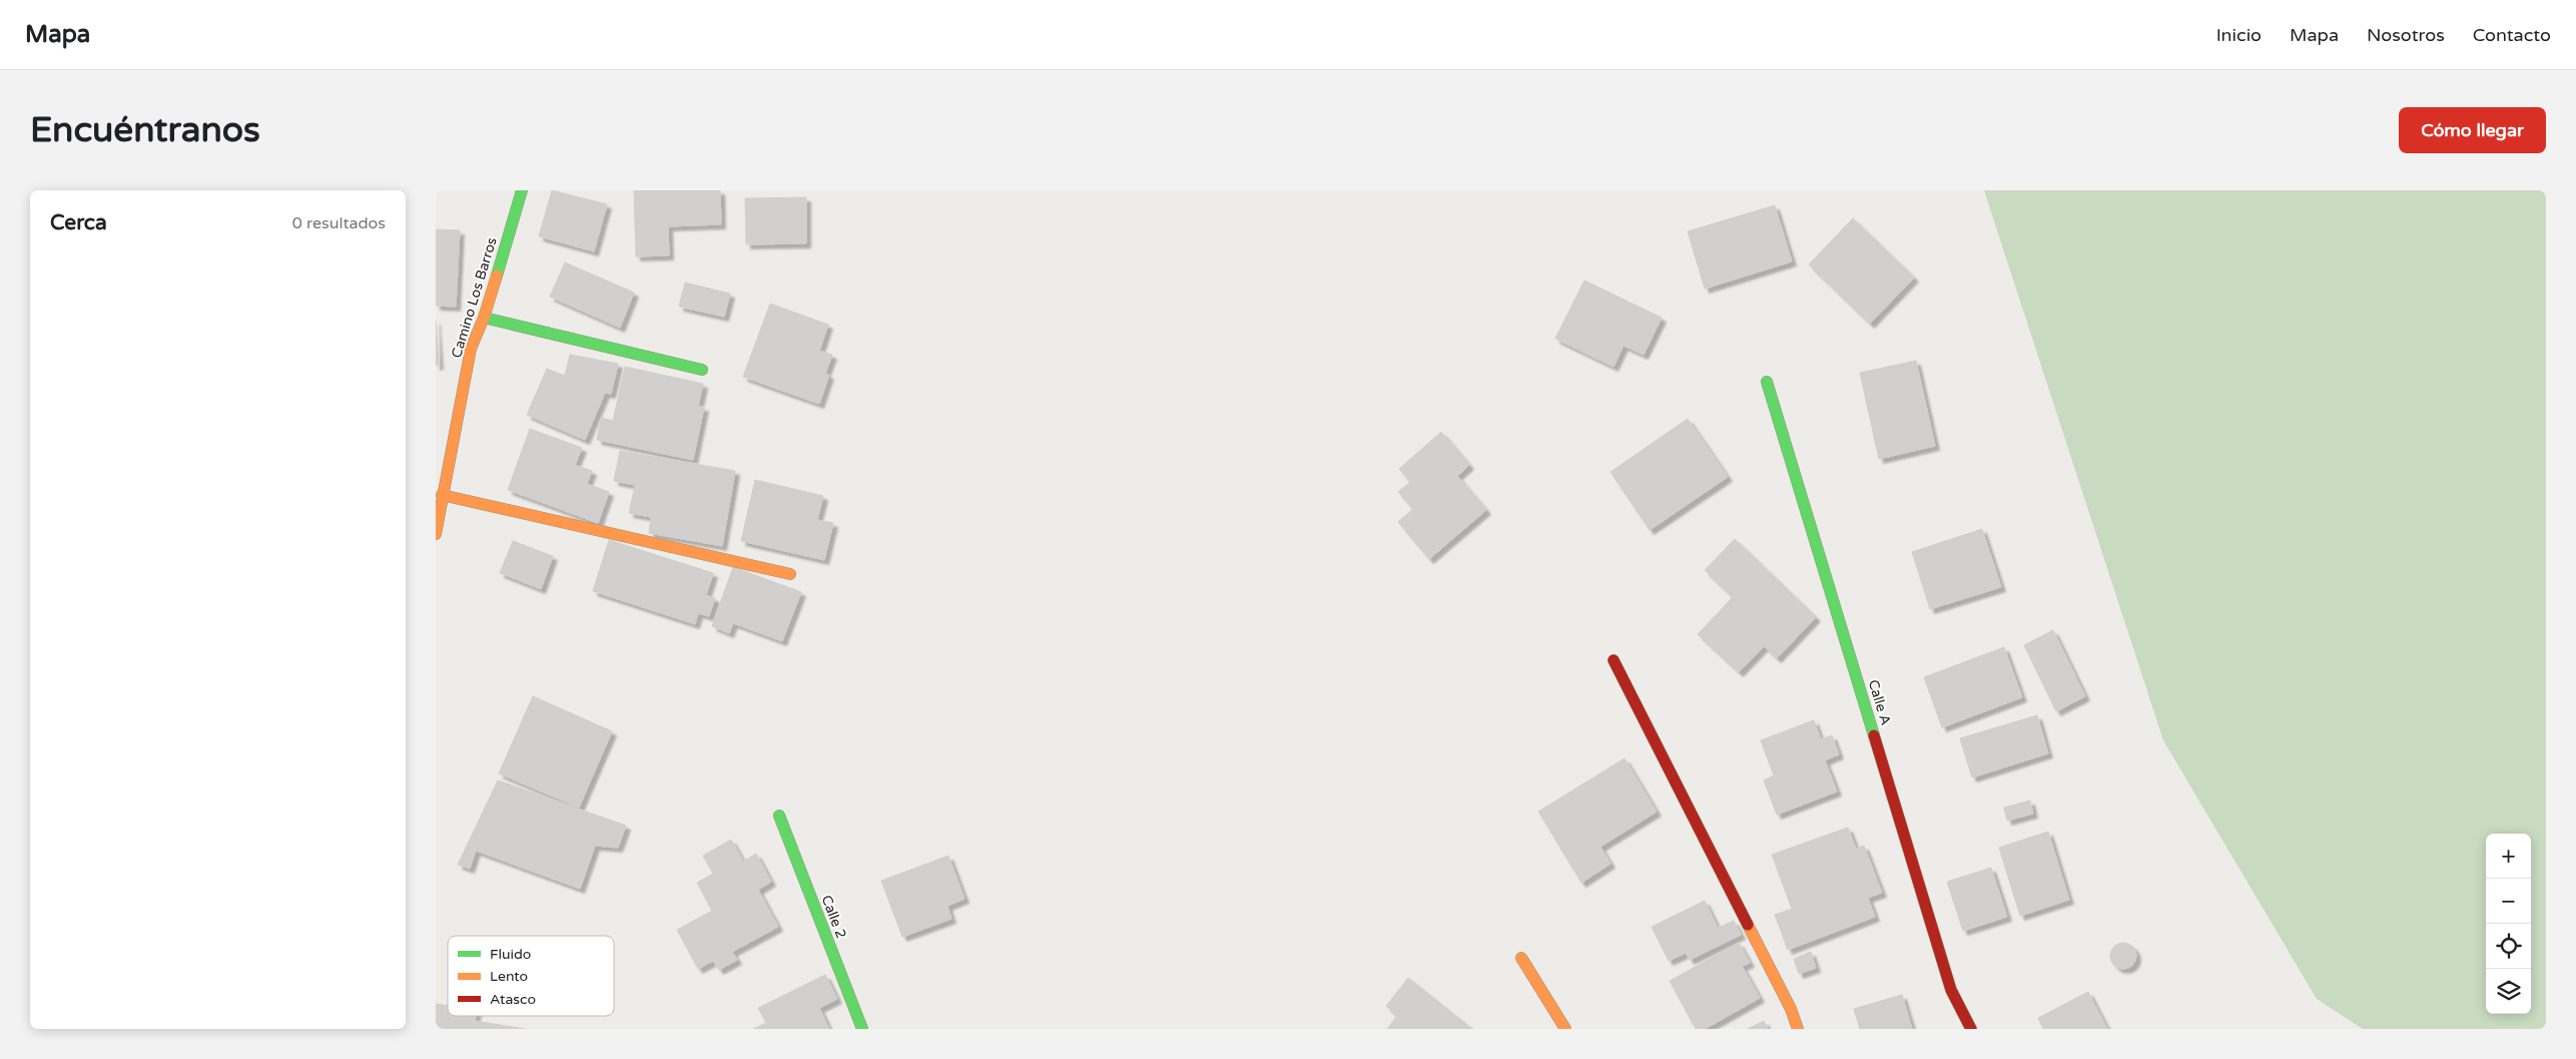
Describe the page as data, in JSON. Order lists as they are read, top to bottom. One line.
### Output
{"streets":{"street":["Camino Los Barros","Calle A","Calle 2"]},"legend":["Fluido","Lento","Atasco"],"page":{"header":"Mapa","nav":["Inicio","Mapa","Nosotros","Contacto"],"buttons":"Cómo llegar","title":"Encuéntranos","heading":["Cerca","0 resultados"],"map_buttons":["+","−"]}}
